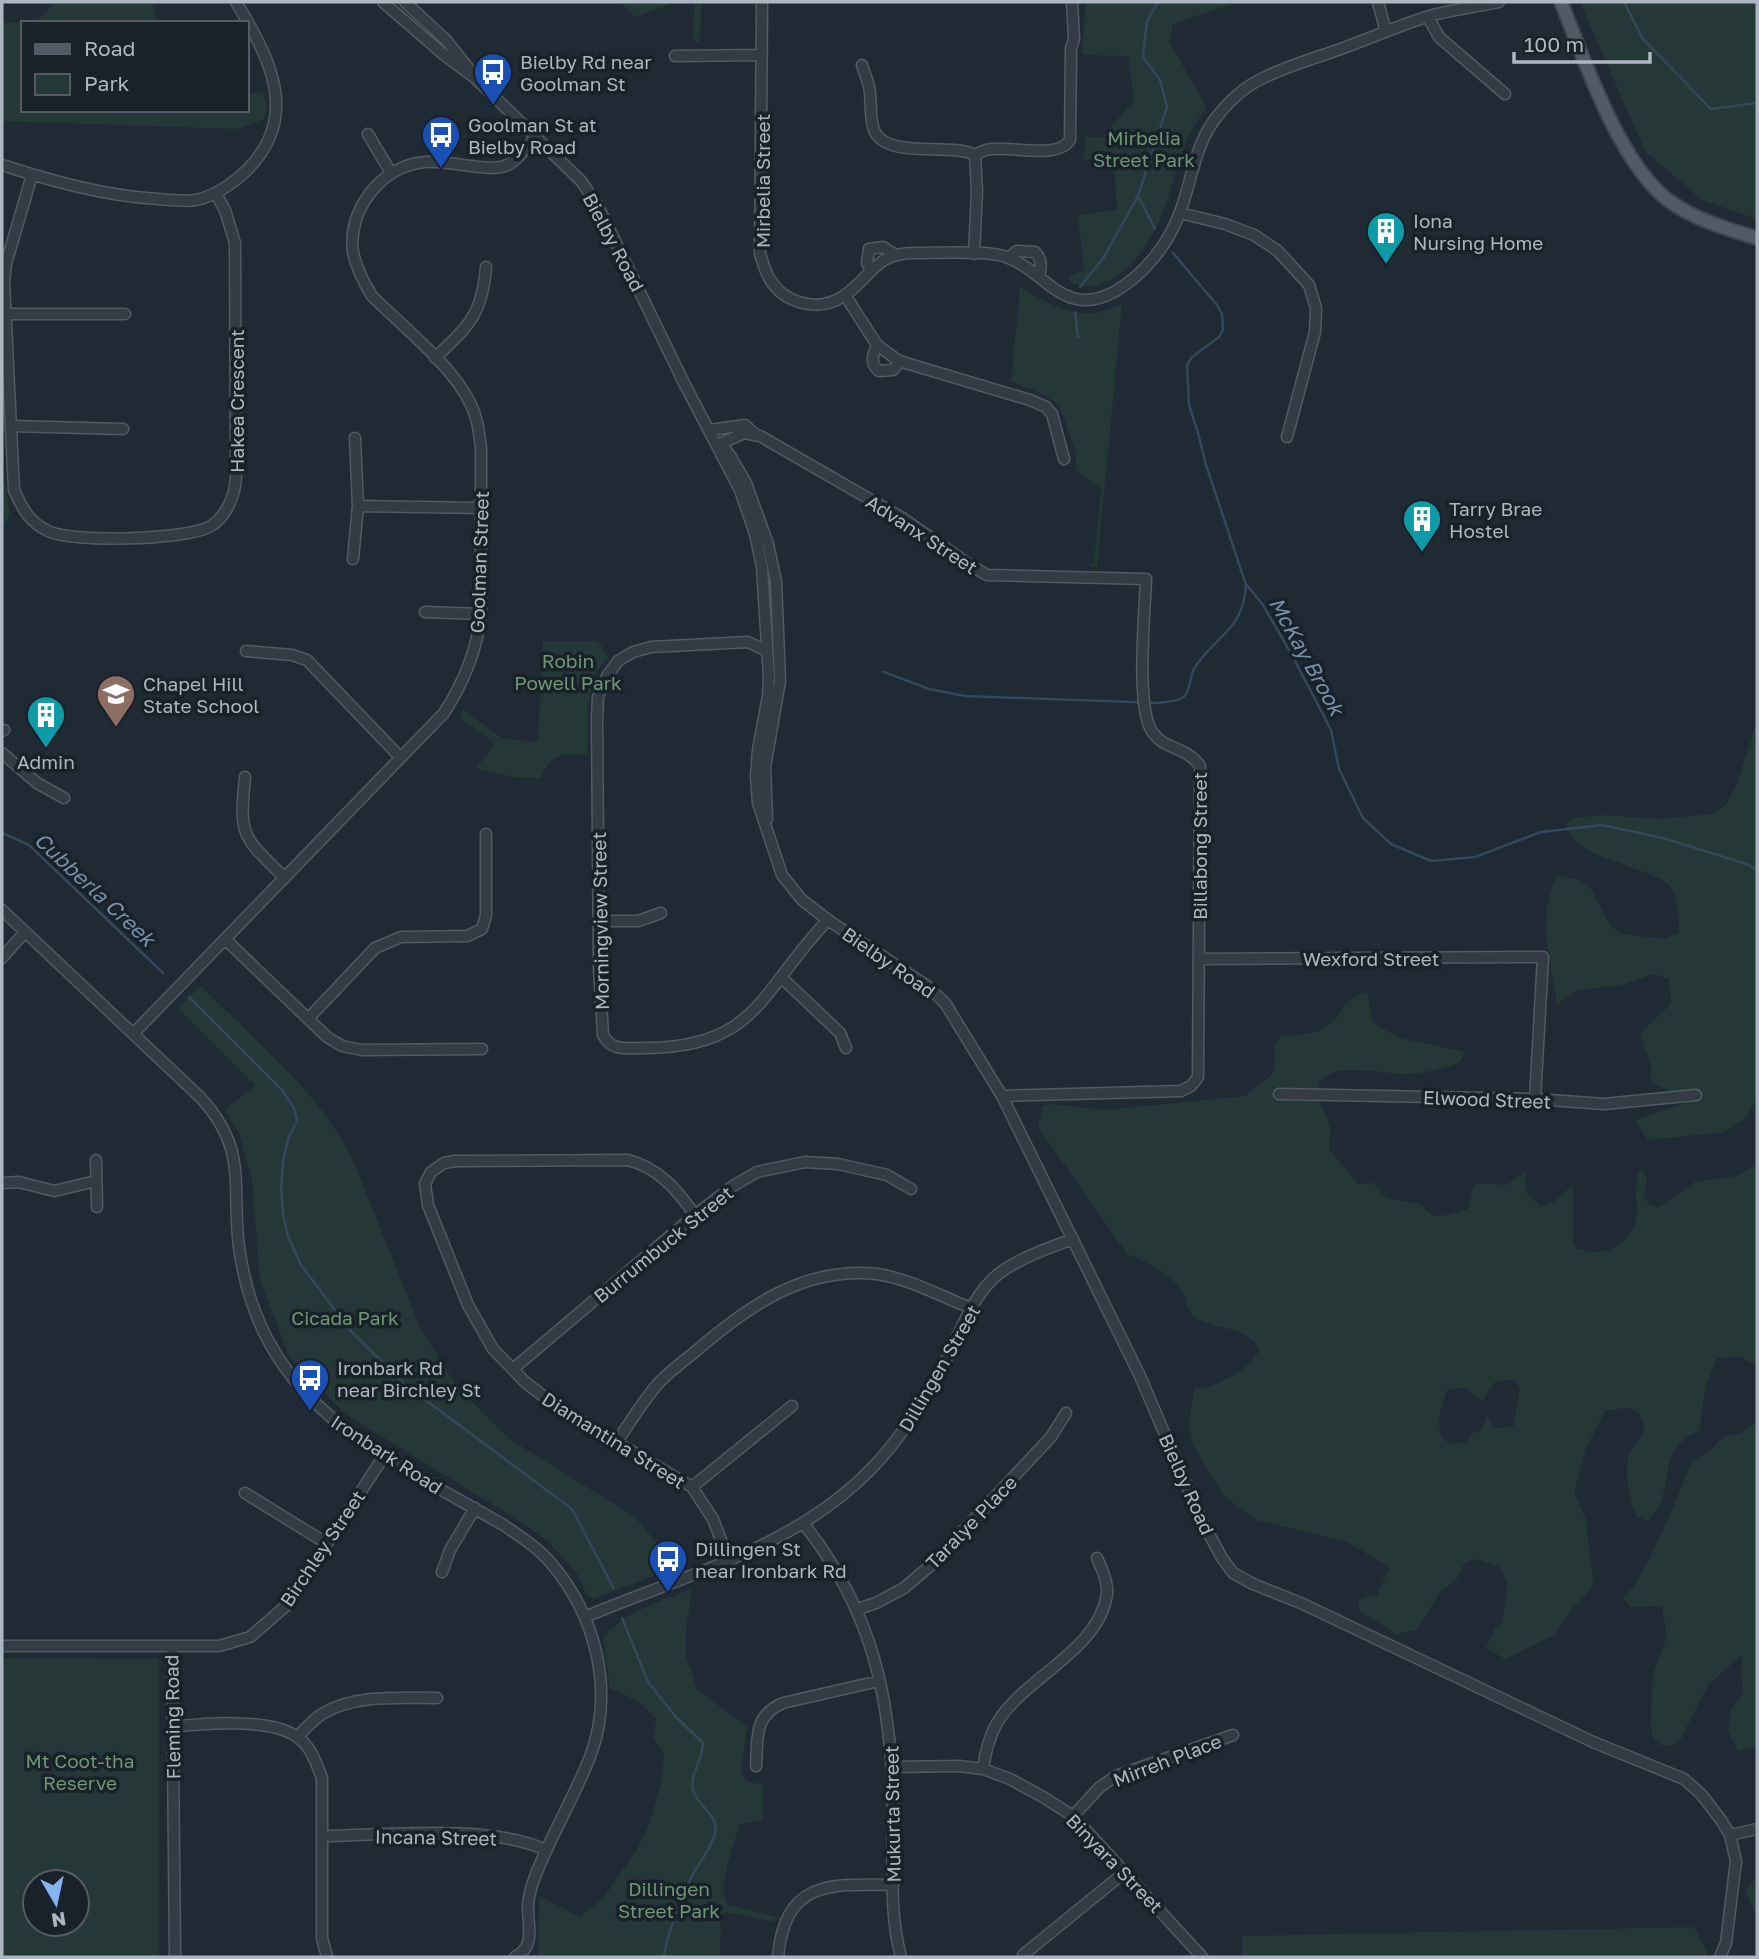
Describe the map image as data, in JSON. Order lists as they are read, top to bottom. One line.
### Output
{"streets":{"street":["Mirbelia Street","Bielby Road","Hakea Crescent","Advanx Street","Goolman Street","Billabong Street","Morningview Street","Wexford Street","Elwood Street","Burrumbuck Street","Dillingen Street","Diamantina Street","Ironbark Road","Taralye Place","Birchley Street","Fleming Road","Mirreh Place","Mukurta Street","Incana Street","Binyara Street"]},"crossings":[["Bielby Road","Advanx Street"],["Bielby Road","Goolman Street"],["Bielby Road","Billabong Street"],["Bielby Road","Morningview Street"],["Bielby Road","Dillingen Street"],["Advanx Street","Billabong Street"],["Goolman Street","Ironbark Road"],["Billabong Street","Wexford Street"],["Wexford Street","Elwood Street"],["Burrumbuck Street","Diamantina Street"],["Dillingen Street","Diamantina Street"],["Dillingen Street","Ironbark Road"],["Dillingen Street","Mukurta Street"],["Ironbark Road","Birchley Street"],["Ironbark Road","Incana Street"],["Taralye Place","Mukurta Street"],["Birchley Street","Fleming Road"],["Mirreh Place","Binyara Street"],["Mukurta Street","Binyara Street"]],"water":["McKay Brook","Cubberla Creek"],"parks":["Mirbelia Street Park","Robin Powell Park","Cicada Park","Mt Coot-tha Reserve","Dillingen Street Park"],"places":{"bus stop":["Bielby Rd near Goolman St","Goolman St at Bielby Road","Ironbark Rd near Birchley St","Dillingen St near Ironbark Rd"],"building":["Iona Nursing Home","Tarry Brae Hostel","Admin"],"school or university":["Chapel Hill State School"]},"legend":["Road","Park"],"scale_bar":"100 m","north":"bottom"}
